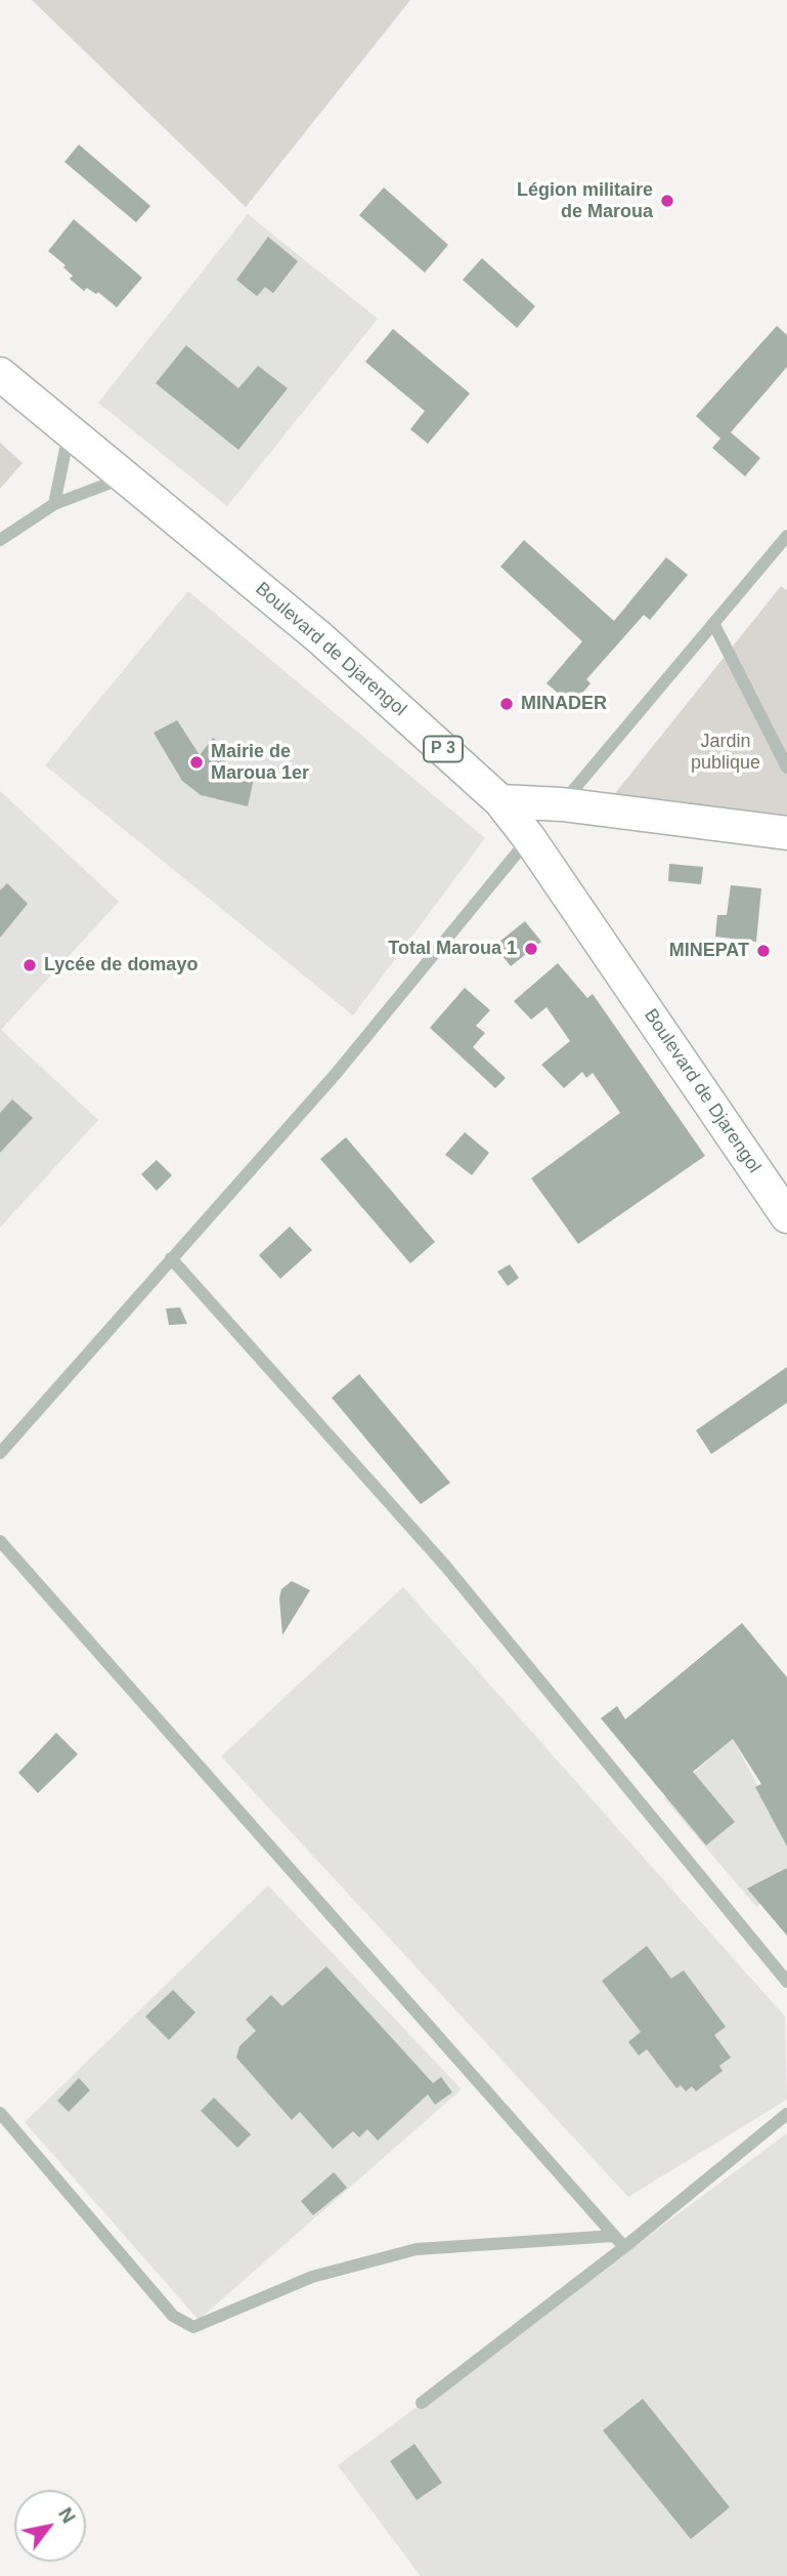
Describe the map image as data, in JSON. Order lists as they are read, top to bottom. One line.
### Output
{"streets":{"main road":["Boulevard de Djarengol","P 3"]},"parks":["Jardin publique"],"places":["Légion militaire de Maroua","MINADER","Mairie de Maroua 1er","Total Maroua 1","MINEPAT","Lycée de domayo"],"north":"top right"}
